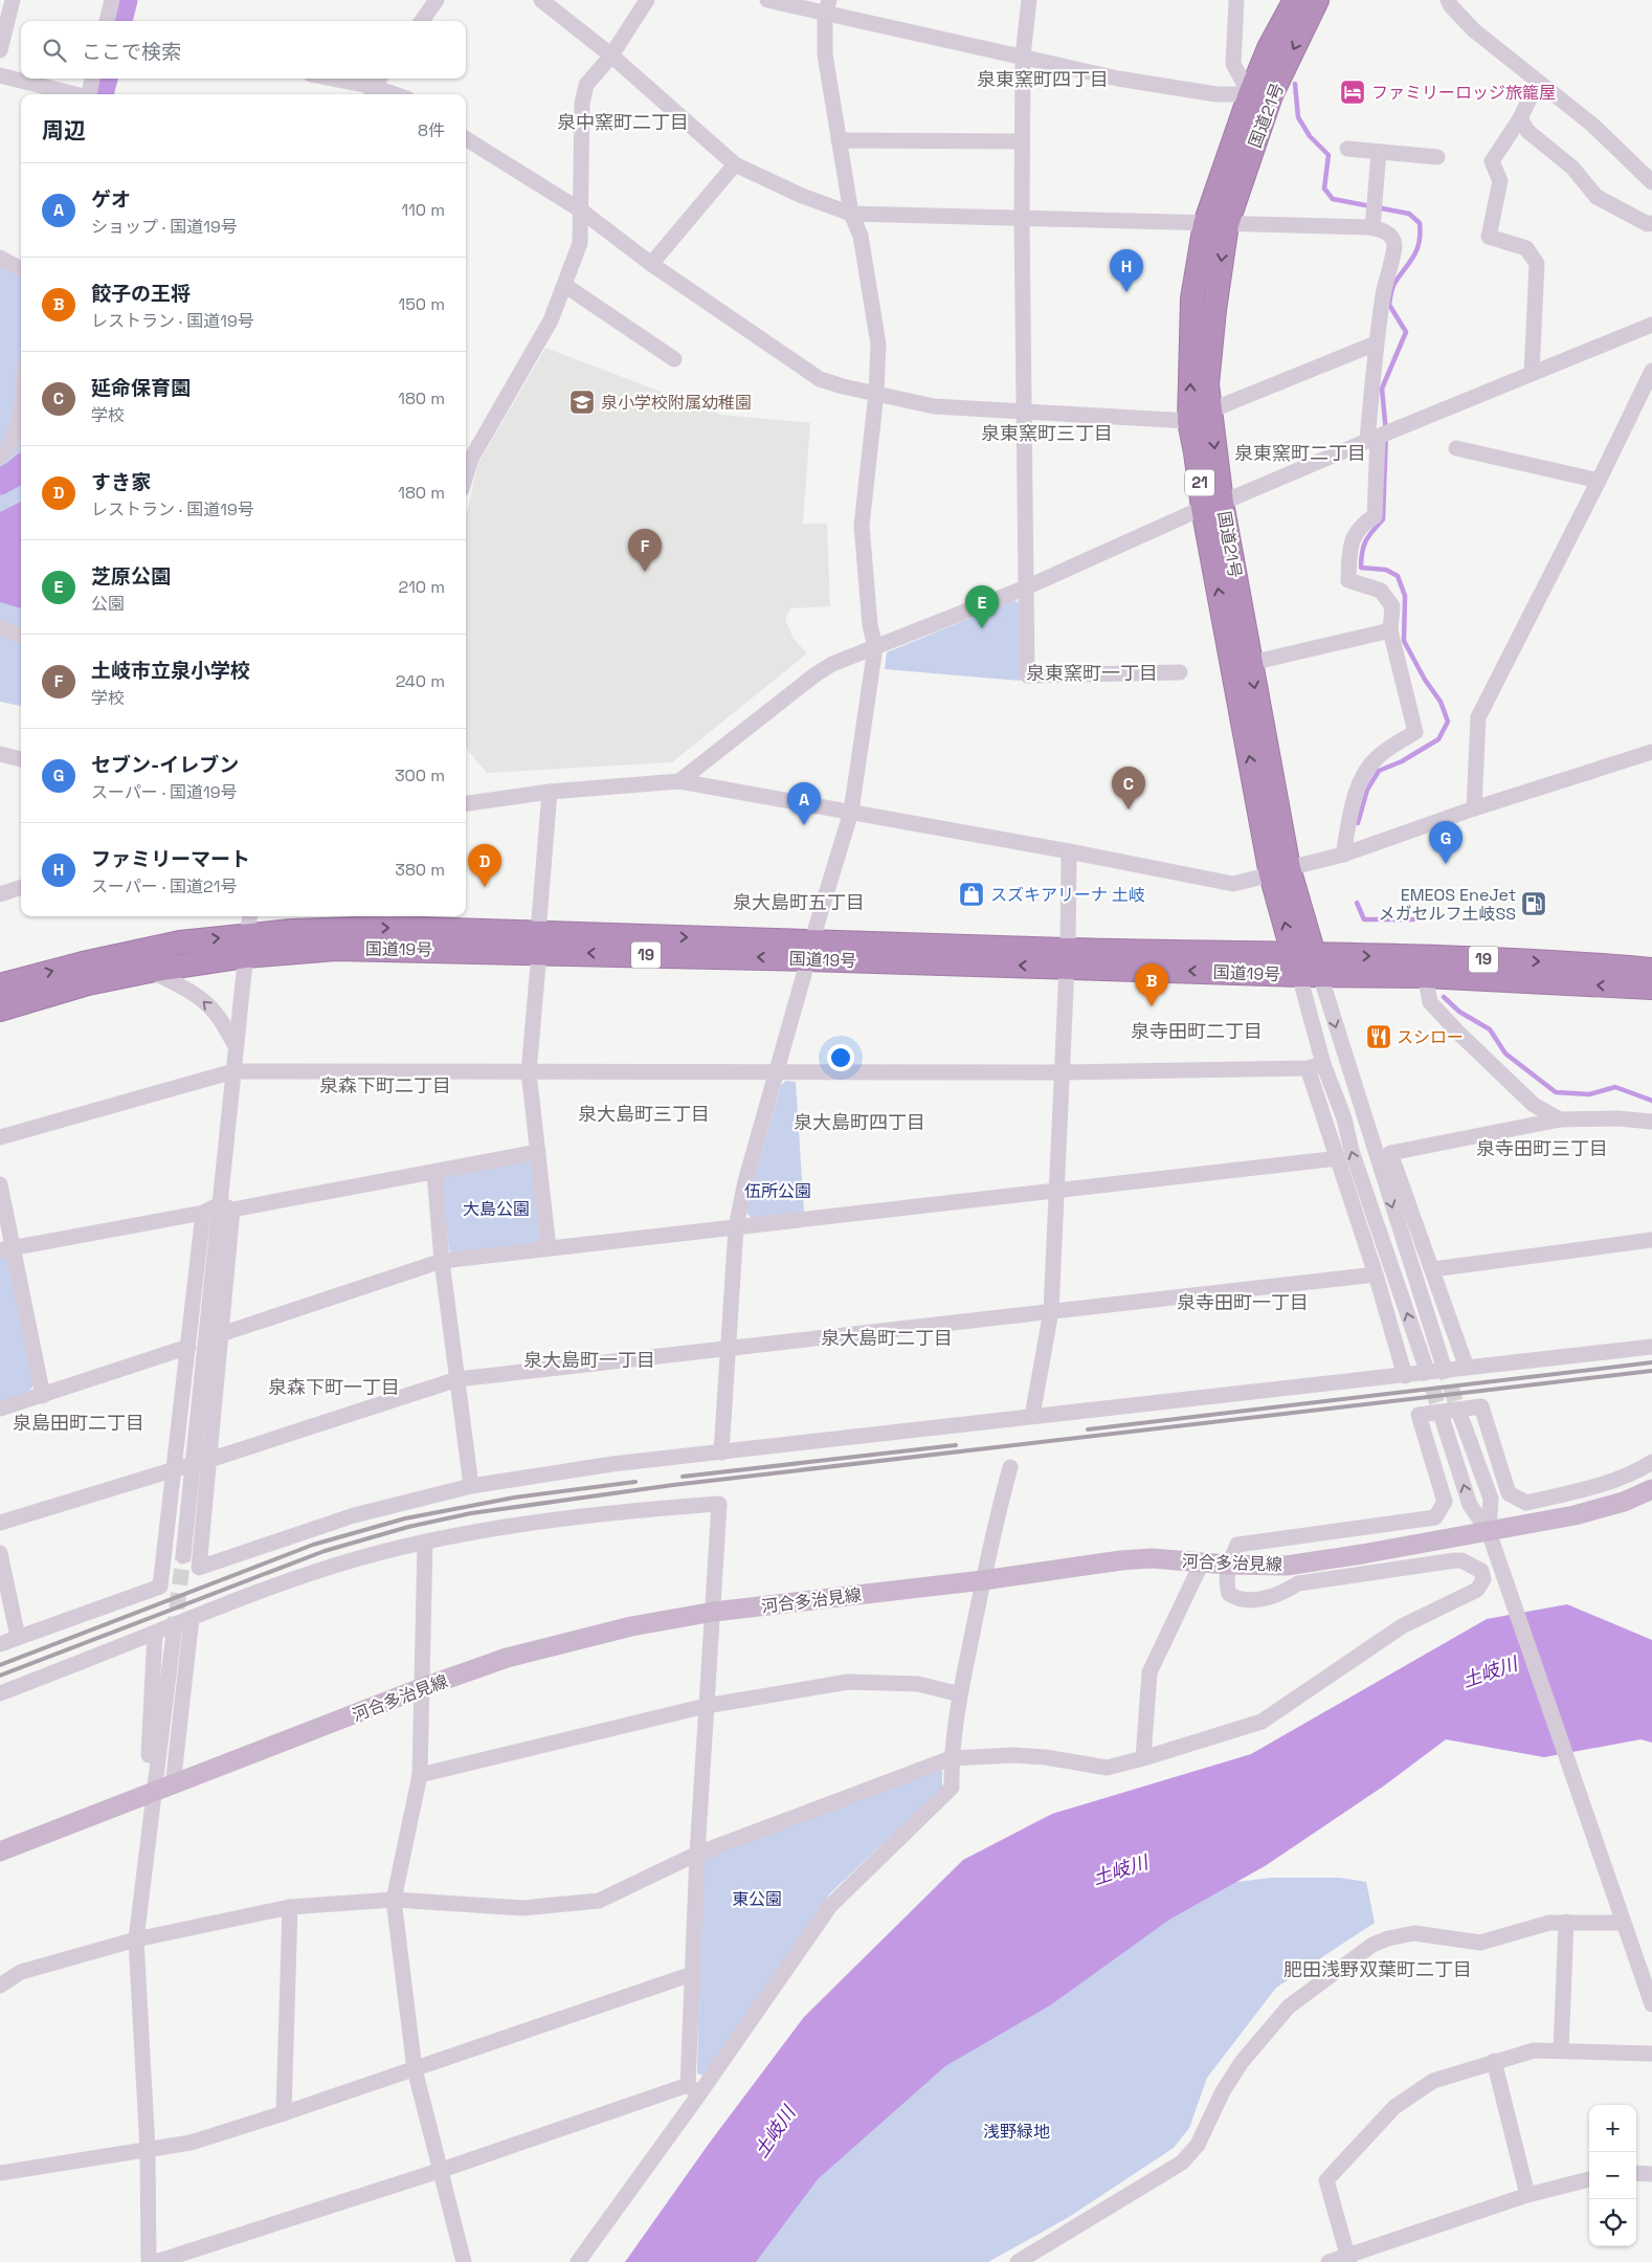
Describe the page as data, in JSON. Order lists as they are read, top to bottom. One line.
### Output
{"streets":{"highway":["国道21号","21","国道19号","19"],"main road":["河合多治見線"]},"crossings":[["国道21号","国道19号"]],"districts":["泉東窯町四丁目","泉中窯町二丁目","泉東窯町三丁目","泉東窯町二丁目","泉東窯町一丁目","泉大島町五丁目","泉寺田町二丁目","泉森下町二丁目","泉大島町三丁目","泉大島町四丁目","泉寺田町三丁目","泉寺田町一丁目","泉大島町二丁目","泉大島町一丁目","泉森下町一丁目","泉島田町二丁目","肥田浅野双葉町二丁目"],"water":["土岐川"],"parks":["伍所公園","大島公園","東公園","浅野緑地"],"places":{"hotel":["ファミリーロッジ旅籠屋"],"school or university":["泉小学校附属幼稚園"],"shop":["スズキアリーナ 土岐"],"fuel station":["EMEOS EneJet メガセルフ土岐SS"],"restaurant":["スシロー"]},"page":{"search":"ここで検索","heading":["周辺","8件"],"list":[{"mark":"A","name":"ゲオ","note":"ショップ · 国道19号","value":"110 m"},{"mark":"B","name":"餃子の王将","note":"レストラン · 国道19号","value":"150 m"},{"mark":"C","name":"延命保育園","note":"学校","value":"180 m"},{"mark":"D","name":"すき家","note":"レストラン · 国道19号","value":"180 m"},{"mark":"E","name":"芝原公園","note":"公園","value":"210 m"},{"mark":"F","name":"土岐市立泉小学校","note":"学校","value":"240 m"},{"mark":"G","name":"セブン-イレブン","note":"スーパー · 国道19号","value":"300 m"},{"mark":"H","name":"ファミリーマート","note":"スーパー · 国道21号","value":"380 m"}],"pins":["H","F","E","C","A","G","D","B"],"map_buttons":["+","−"]}}
